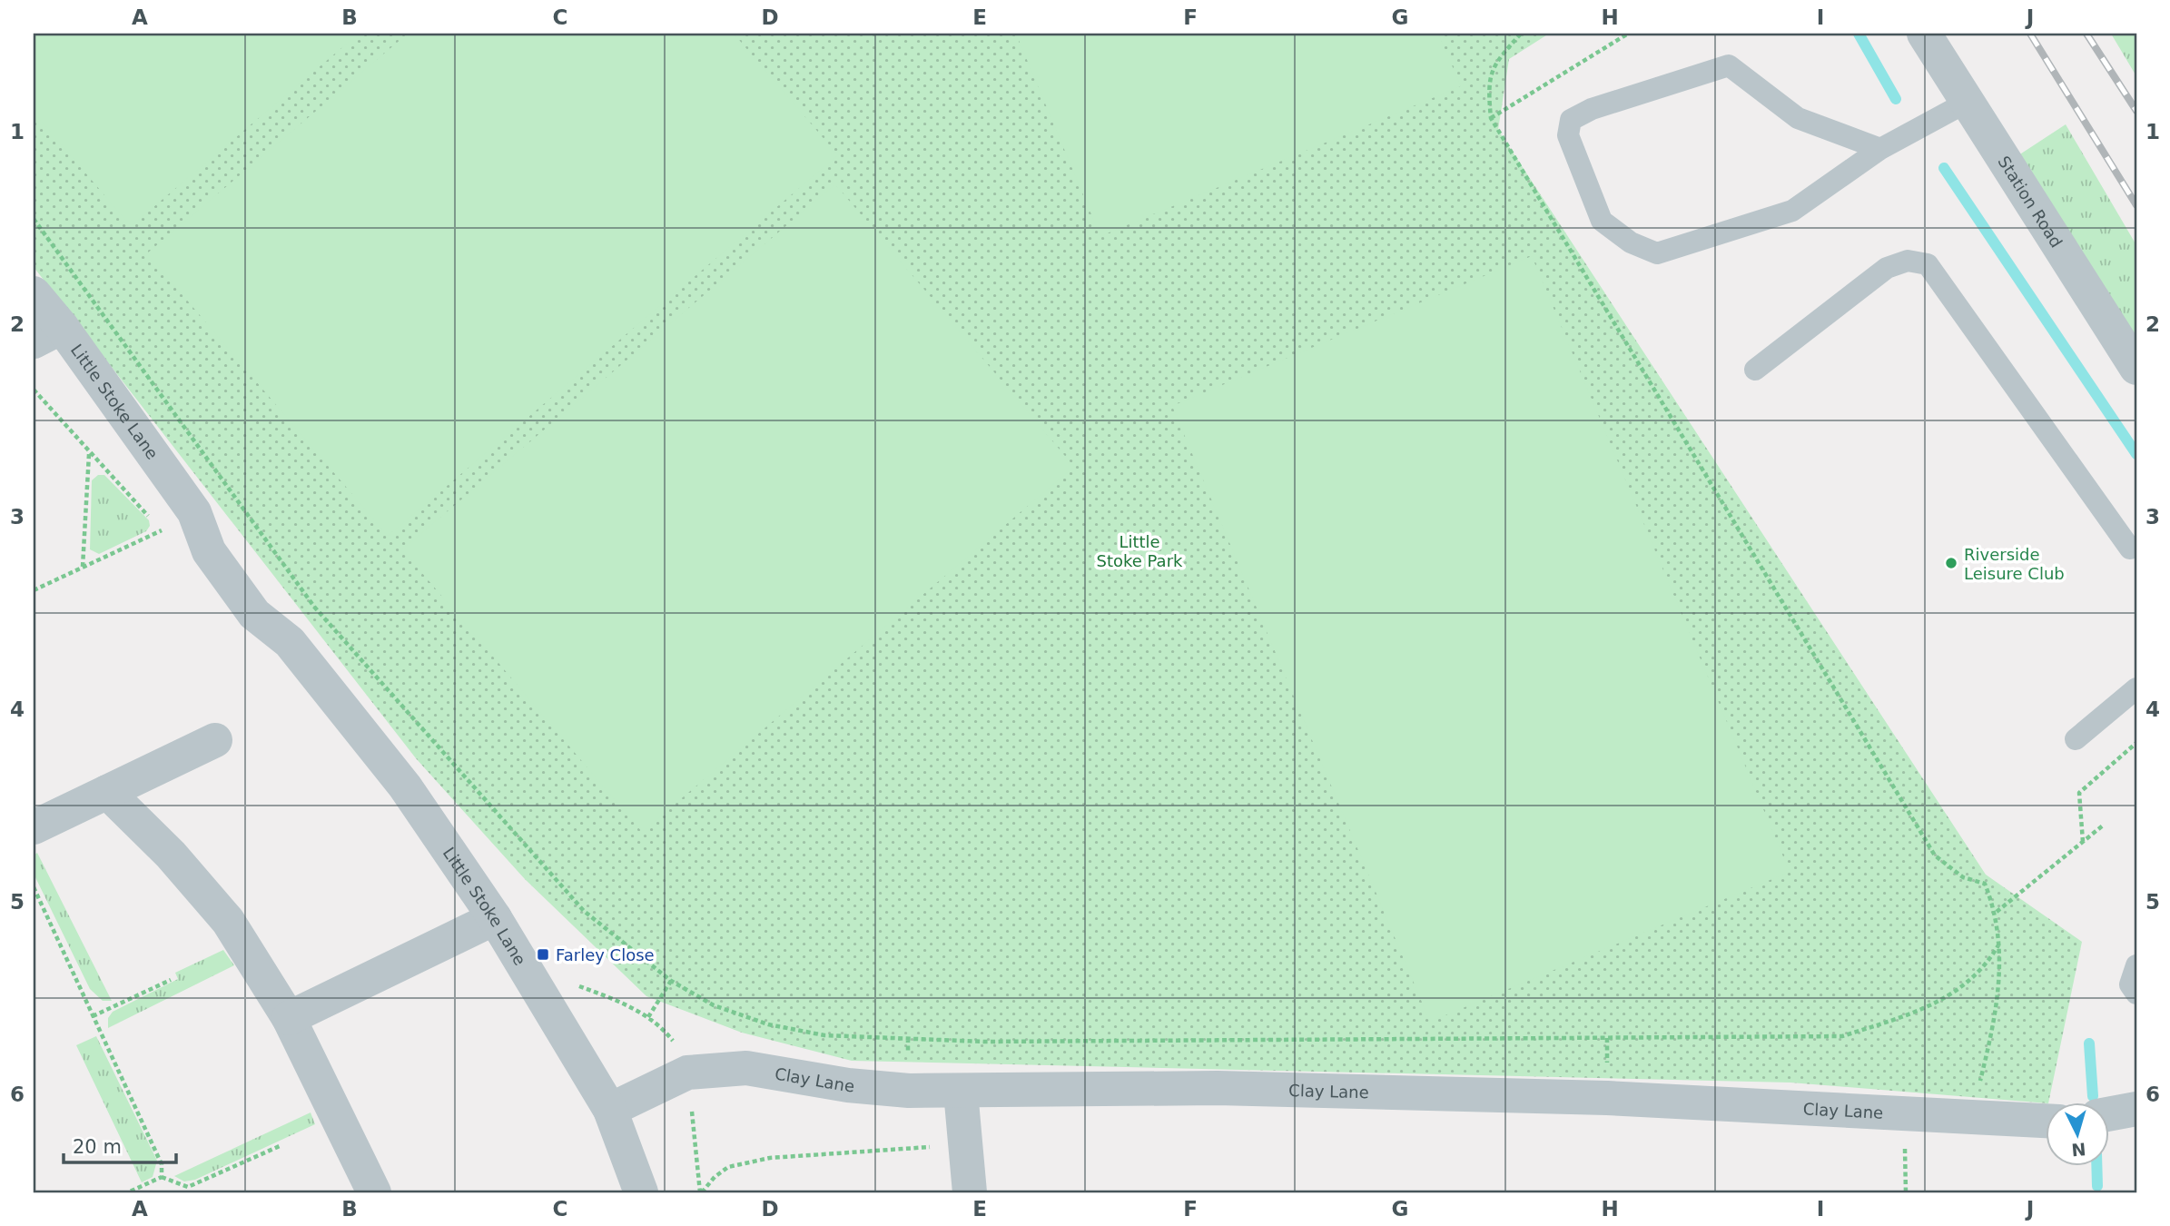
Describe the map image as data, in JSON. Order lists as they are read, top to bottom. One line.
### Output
{"streets":{"street":["Station Road","Little Stoke Lane","Clay Lane"]},"crossings":[["Little Stoke Lane","Clay Lane"]],"parks":["Little Stoke Park"],"places":{"other":["Riverside Leisure Club"],"transit":["Farley Close"]},"scale_bar":"20 m","north":"bottom","grid":{"columns":["A","B","C","D","E","F","G","H","I","J"],"rows":["1","2","3","4","5","6"]}}
